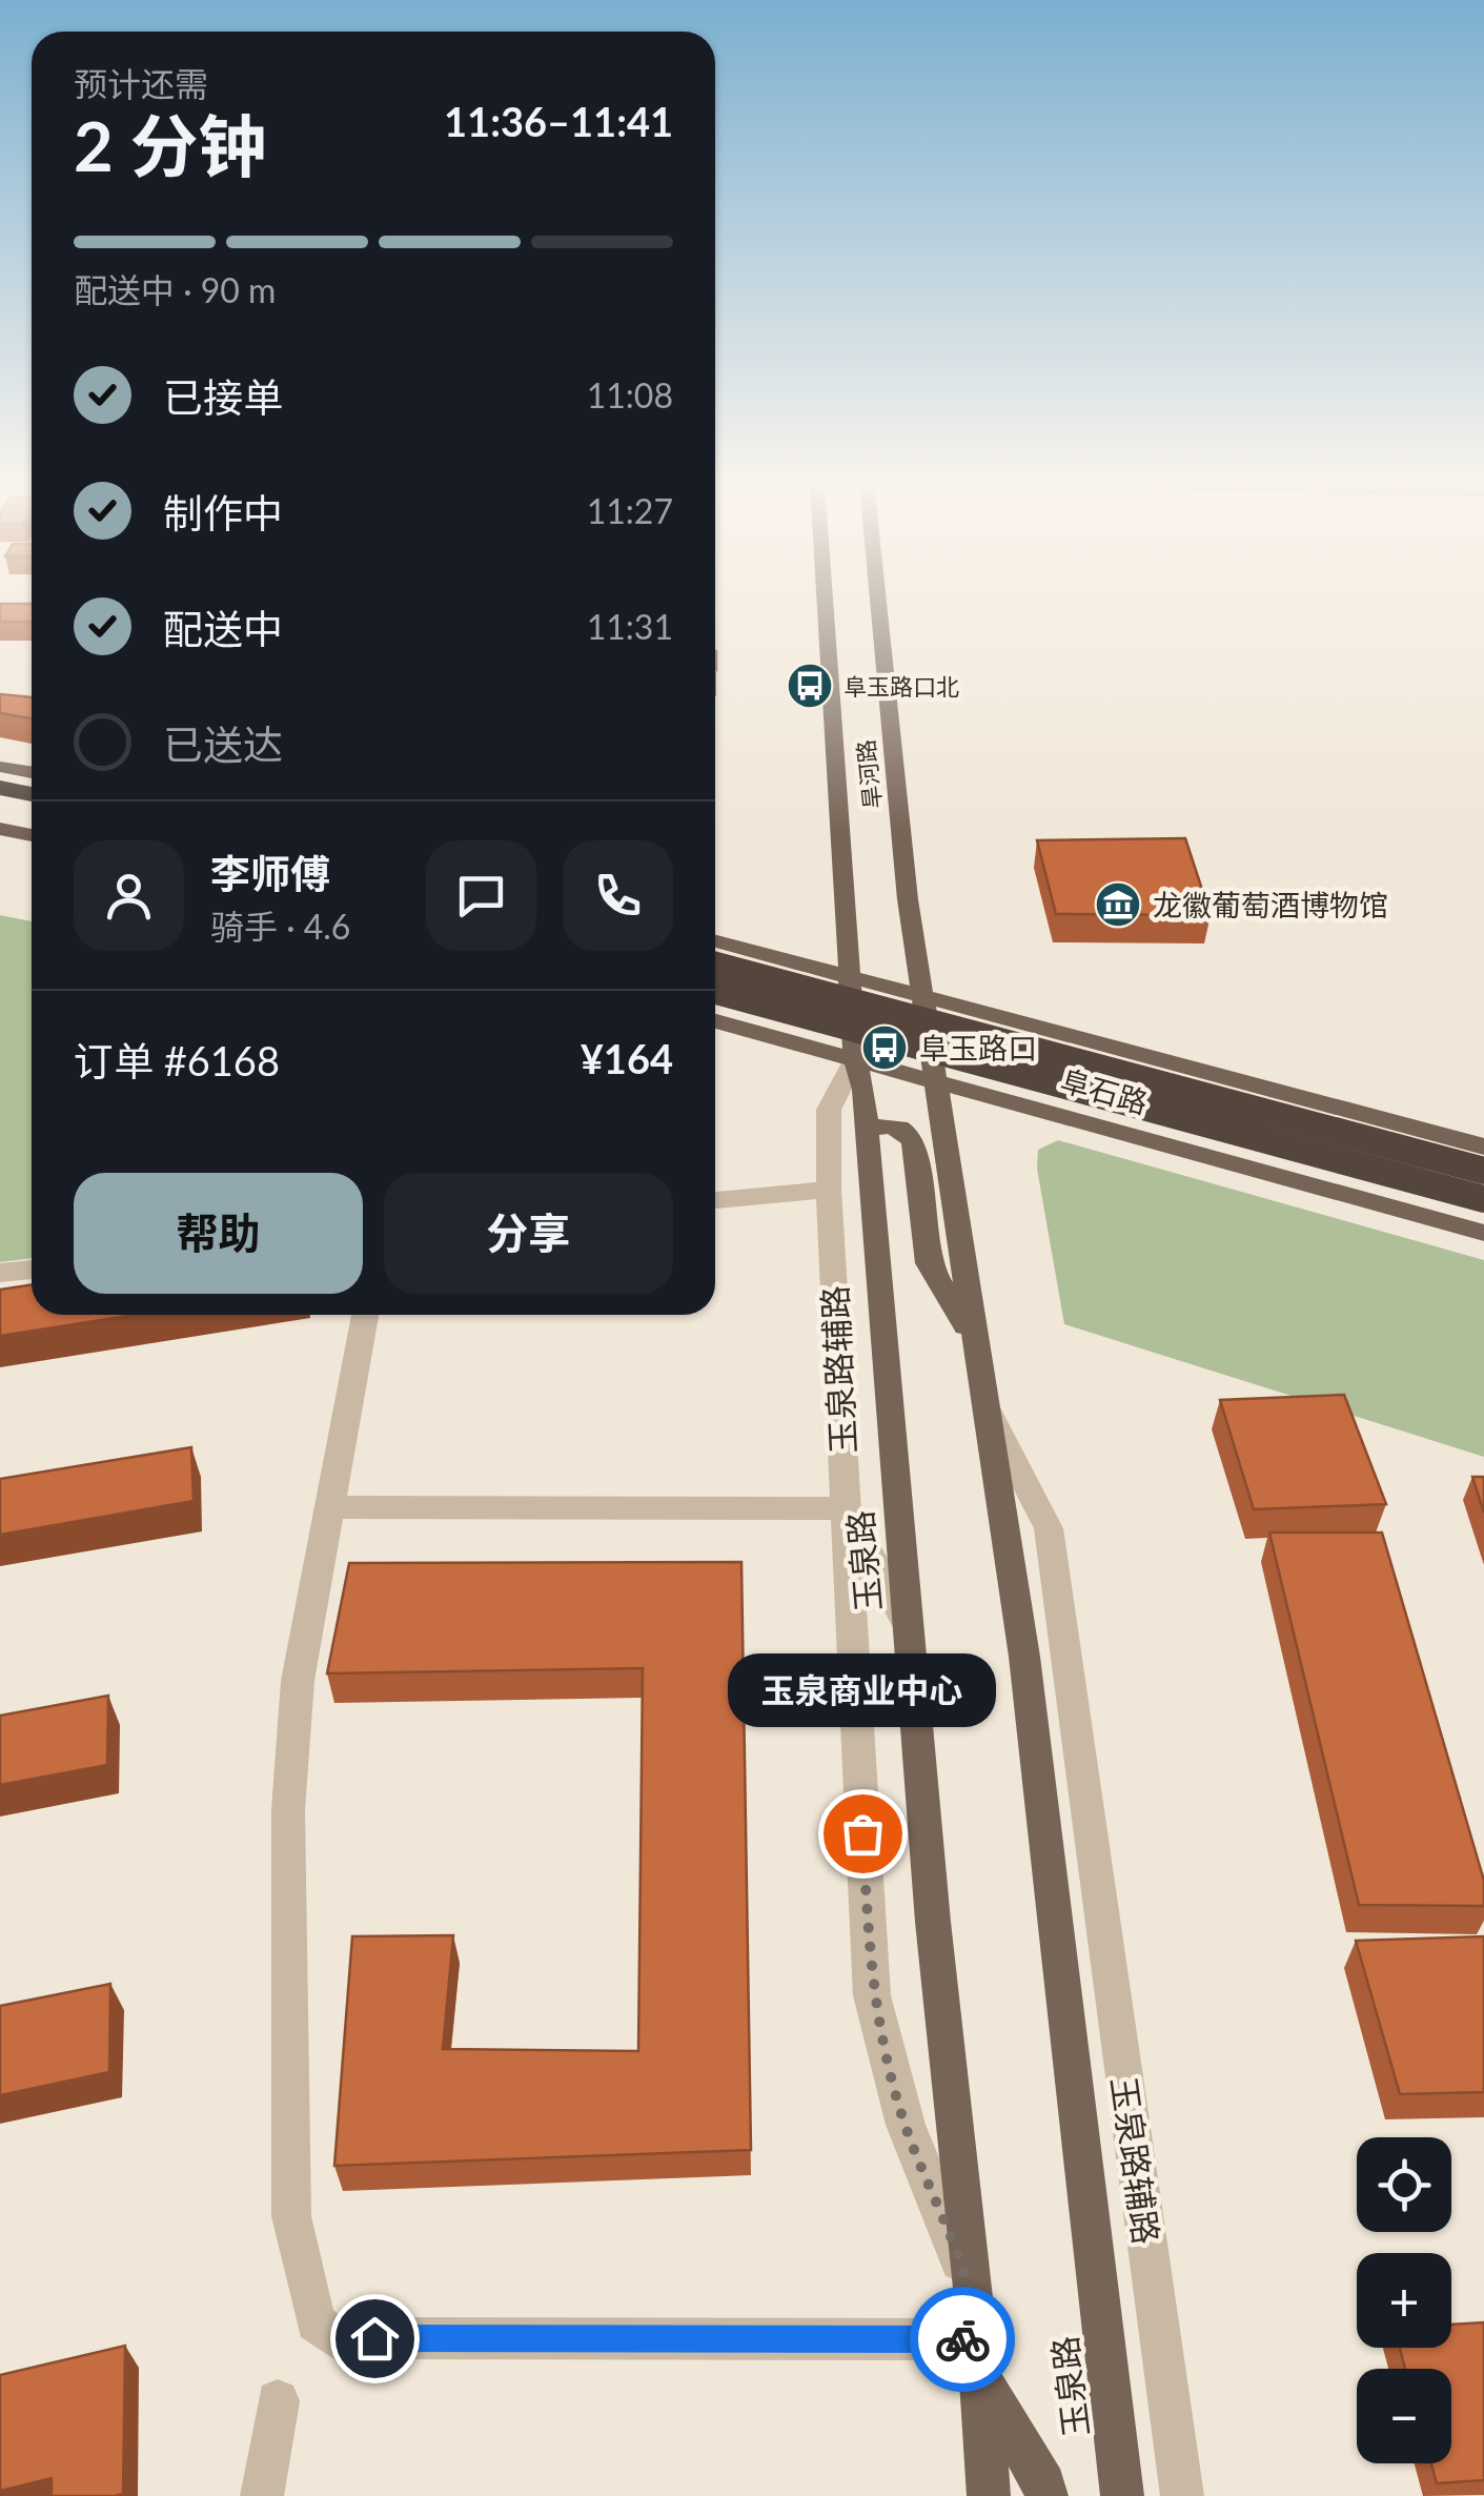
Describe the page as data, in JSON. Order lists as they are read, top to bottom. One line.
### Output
{"streets":{"highway":["阜石路"],"main road":["旱河路","玉泉路"],"street":["玉泉路辅路"]},"crossings":[["旱河路","阜石路"],["旱河路","玉泉路辅路"],["旱河路","玉泉路"],["阜石路","玉泉路辅路"],["阜石路","玉泉路"],["玉泉路辅路","玉泉路"]],"places":{"bus stop":["阜玉路口北","阜玉路口"],"museum":["龙徽葡萄酒博物馆"],"other":["玉泉商业中心"]},"page":{"heading":["2 分钟","预计还需","11:36–11:41"],"panel":["李师傅","骑手 · 4.6","订单 #6168","¥164"],"bar":"配送中 · 90 m","list":[["已接单","11:08"],["制作中","11:27"],["配送中","11:31"],"已送达"],"buttons":["帮助","分享"],"bubble":"玉泉商业中心","map_buttons":["+","−"]}}
